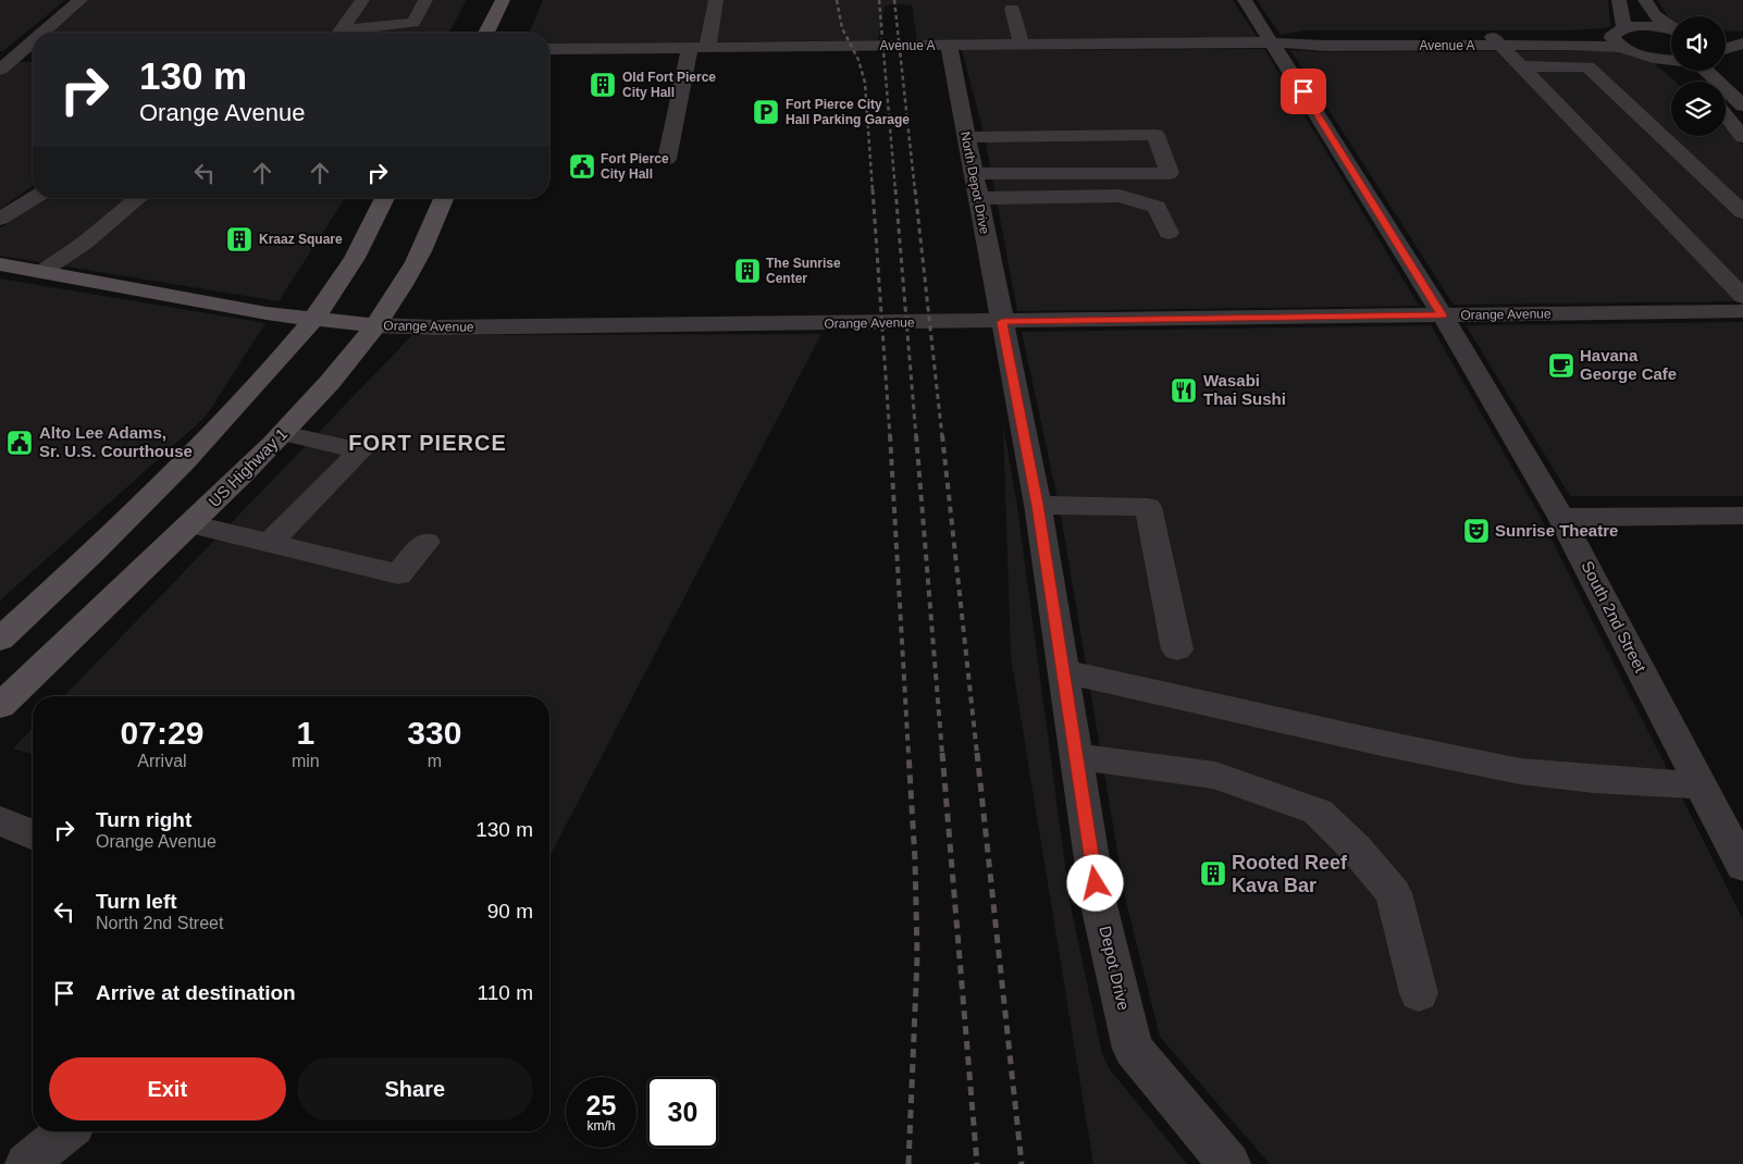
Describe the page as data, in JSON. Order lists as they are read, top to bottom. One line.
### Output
{"streets":{"main road":["Orange Avenue","US Highway 1"],"street":["Avenue A","North Depot Drive","South 2nd Street","Depot Drive"]},"crossings":[["Avenue A","North Depot Drive"],["Avenue A","South 2nd Street"],["North Depot Drive","Orange Avenue"],["North Depot Drive","Depot Drive"],["Orange Avenue","US Highway 1"],["Orange Avenue","South 2nd Street"],["Orange Avenue","Depot Drive"]],"districts":["FORT PIERCE"],"places":{"building":["Old Fort Pierce City Hall","Kraaz Square","The Sunrise Center","Rooted Reef Kava Bar"],"parking":["Fort Pierce City Hall Parking Garage"],"public building":["Fort Pierce City Hall","Alto Lee Adams, Sr. U.S. Courthouse"],"cafe":["Havana George Cafe"],"restaurant":["Wasabi Thai Sushi"],"theatre":["Sunrise Theatre"]},"page":{"turn":["130 m","Orange Avenue"],"eta":["07:29","Arrival","1","min","330","m"],"list":[{"name":"Turn right","note":"Orange Avenue","value":"130 m"},{"name":"Turn left","note":"North 2nd Street","value":"90 m"},{"name":"Arrive at destination","value":"110 m"}],"buttons":["Exit","Share"],"speed":"25 km/h","limit":"30"}}
